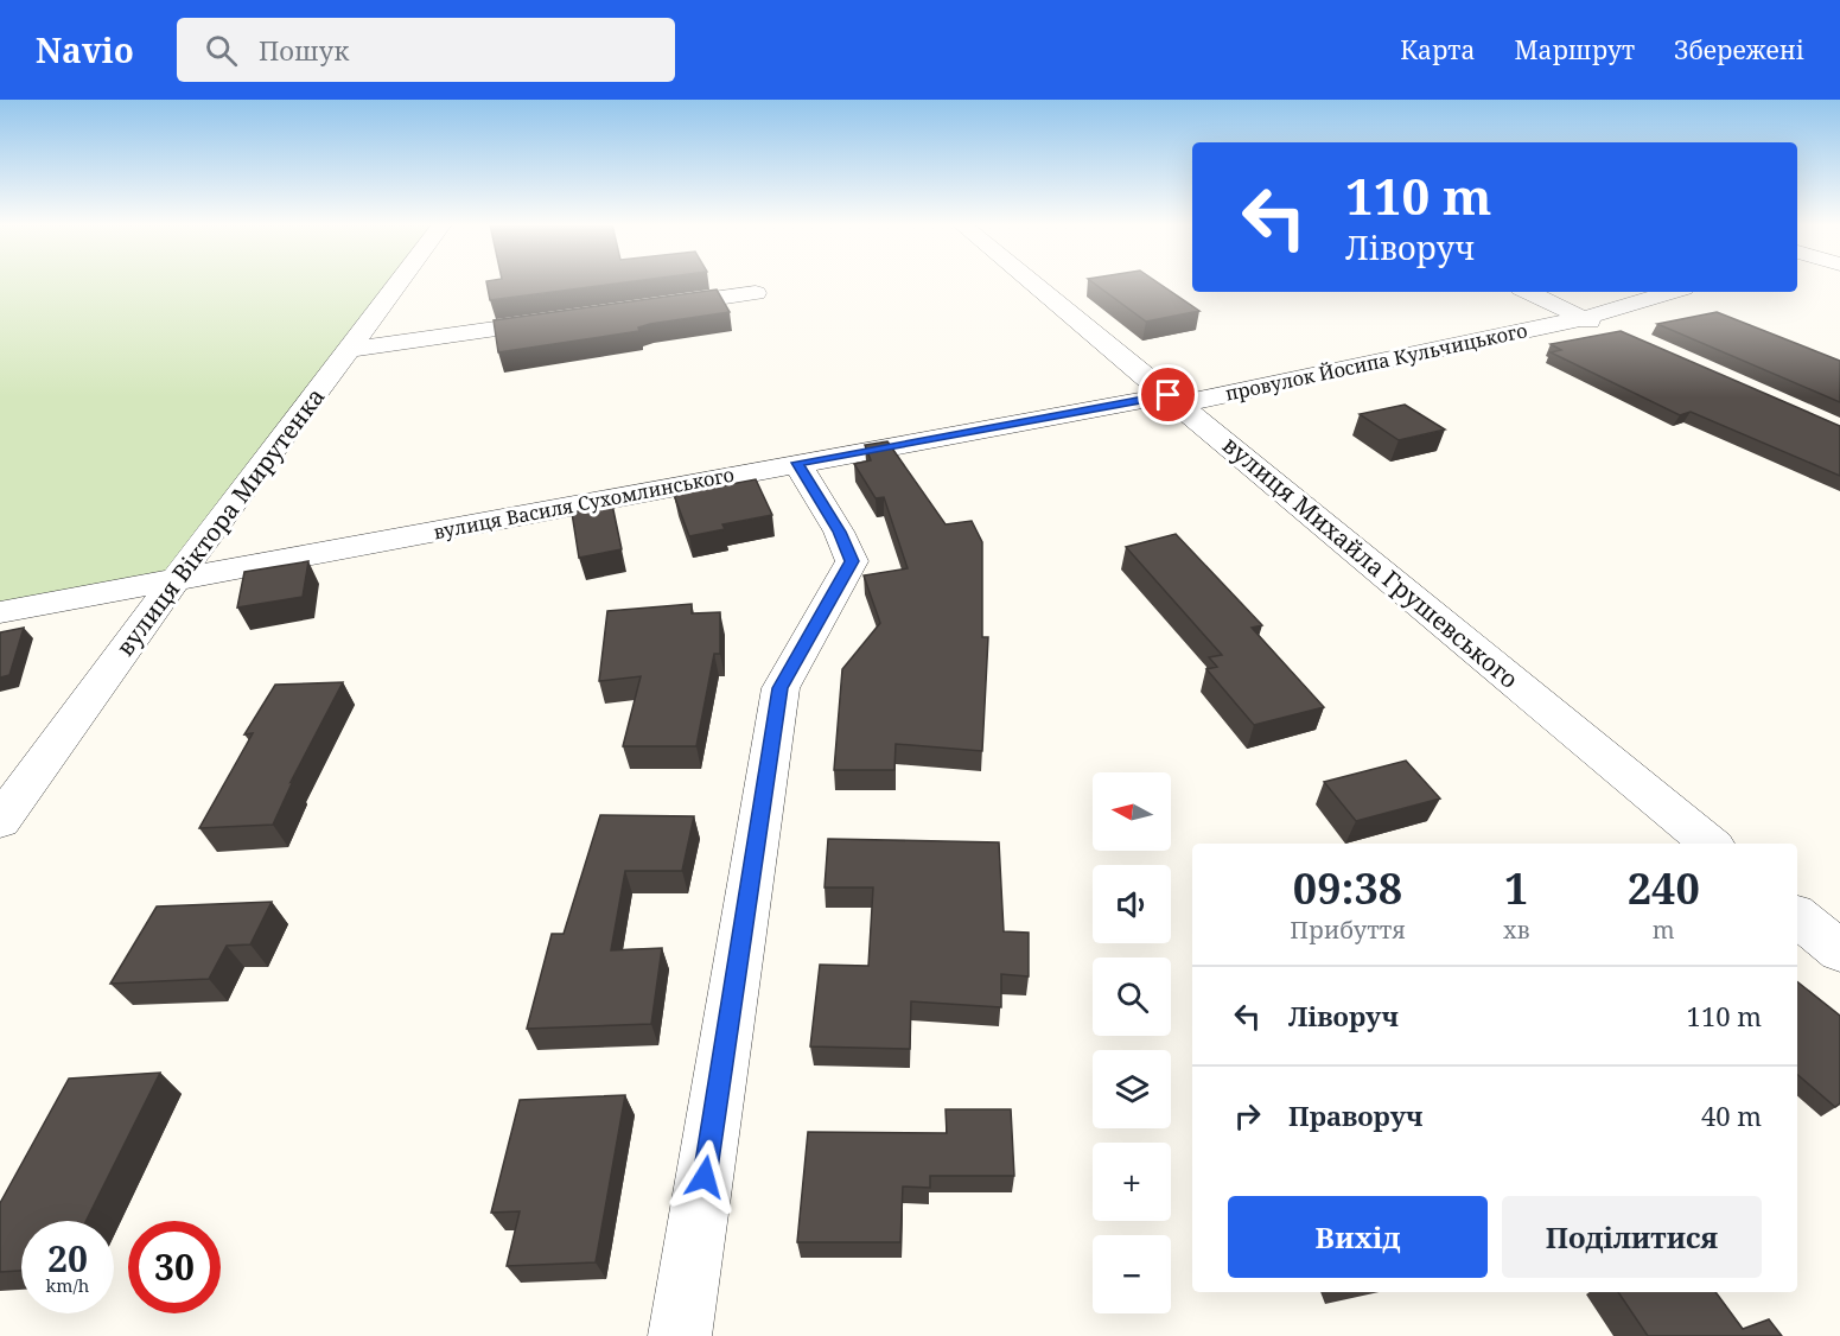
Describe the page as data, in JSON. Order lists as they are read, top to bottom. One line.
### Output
{"streets":{"street":["провулок Йосипа Кульчицького","вулиця Василя Сухомлинського","вулиця Віктора Мирутенка","вулиця Михайла Грушевського"]},"crossings":[["провулок Йосипа Кульчицького","вулиця Василя Сухомлинського"],["провулок Йосипа Кульчицького","вулиця Михайла Грушевського"],["вулиця Василя Сухомлинського","вулиця Віктора Мирутенка"],["вулиця Василя Сухомлинського","вулиця Михайла Грушевського"]],"north":"left","page":{"header":"Navio","search":"Пошук","nav":["Карта","Маршрут","Збережені"],"turn":["110 m","Ліворуч"],"map_buttons":["+","−"],"eta":["09:38","Прибуття","1","хв","240","m"],"list":[{"name":"Ліворуч","value":"110 m"},{"name":"Праворуч","value":"40 m"}],"buttons":["Вихід","Поділитися"],"speed":"20 km/h","limit":"30"}}
